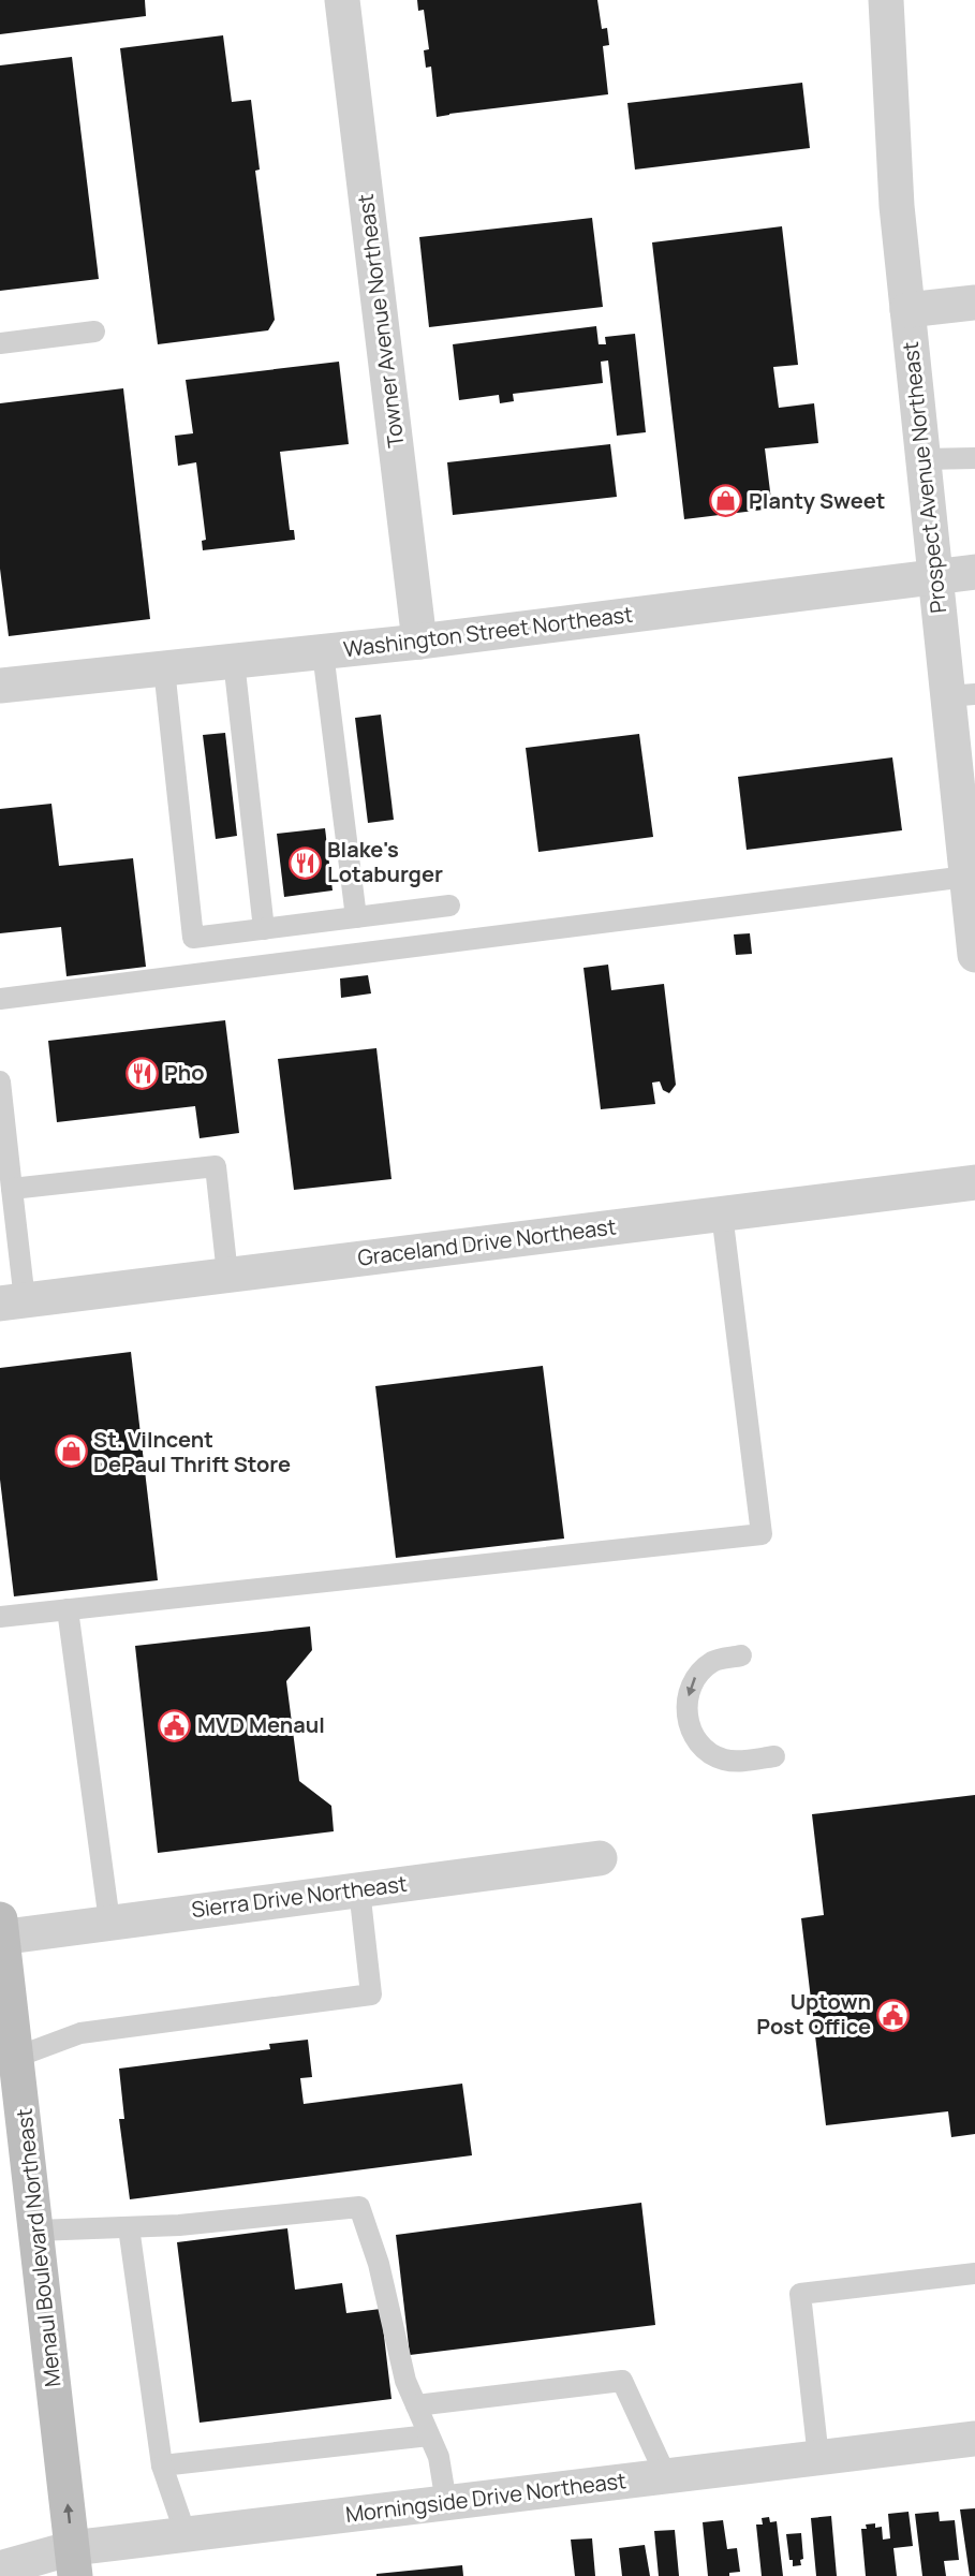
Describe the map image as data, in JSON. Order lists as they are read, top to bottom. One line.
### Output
{"streets":{"main road":["Menaul Boulevard Northeast"],"street":["Towner Avenue Northeast","Prospect Avenue Northeast","Washington Street Northeast","Graceland Drive Northeast","Sierra Drive Northeast","Morningside Drive Northeast"]},"crossings":[["Towner Avenue Northeast","Washington Street Northeast"],["Prospect Avenue Northeast","Washington Street Northeast"],["Sierra Drive Northeast","Menaul Boulevard Northeast"],["Menaul Boulevard Northeast","Morningside Drive Northeast"]],"one_way":["Menaul Boulevard Northeast"],"places":{"shop":["Planty Sweet","St. Vilncent DePaul Thrift Store"],"restaurant":["Blake's Lotaburger","Pho"],"public building":["MVD Menaul","Uptown Post Office"]}}
